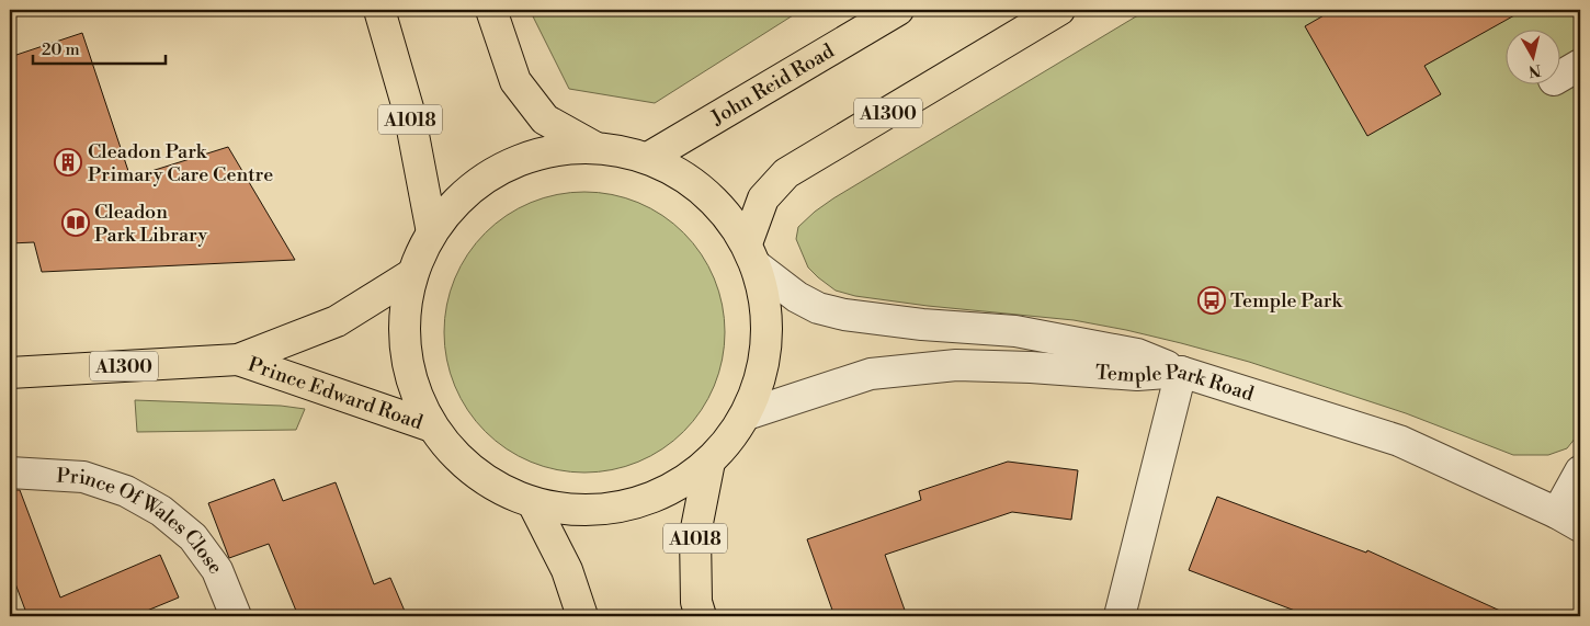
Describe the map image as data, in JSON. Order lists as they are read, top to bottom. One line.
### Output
{"streets":{"main road":["John Reid Road","A1300","A1018","Prince Edward Road"],"street":["Temple Park Road","Prince Of Wales Close"]},"places":{"building":["Cleadon Park Primary Care Centre"],"library":["Cleadon Park Library"],"bus stop":["Temple Park"]},"scale_bar":"20 m","north":"bottom"}
